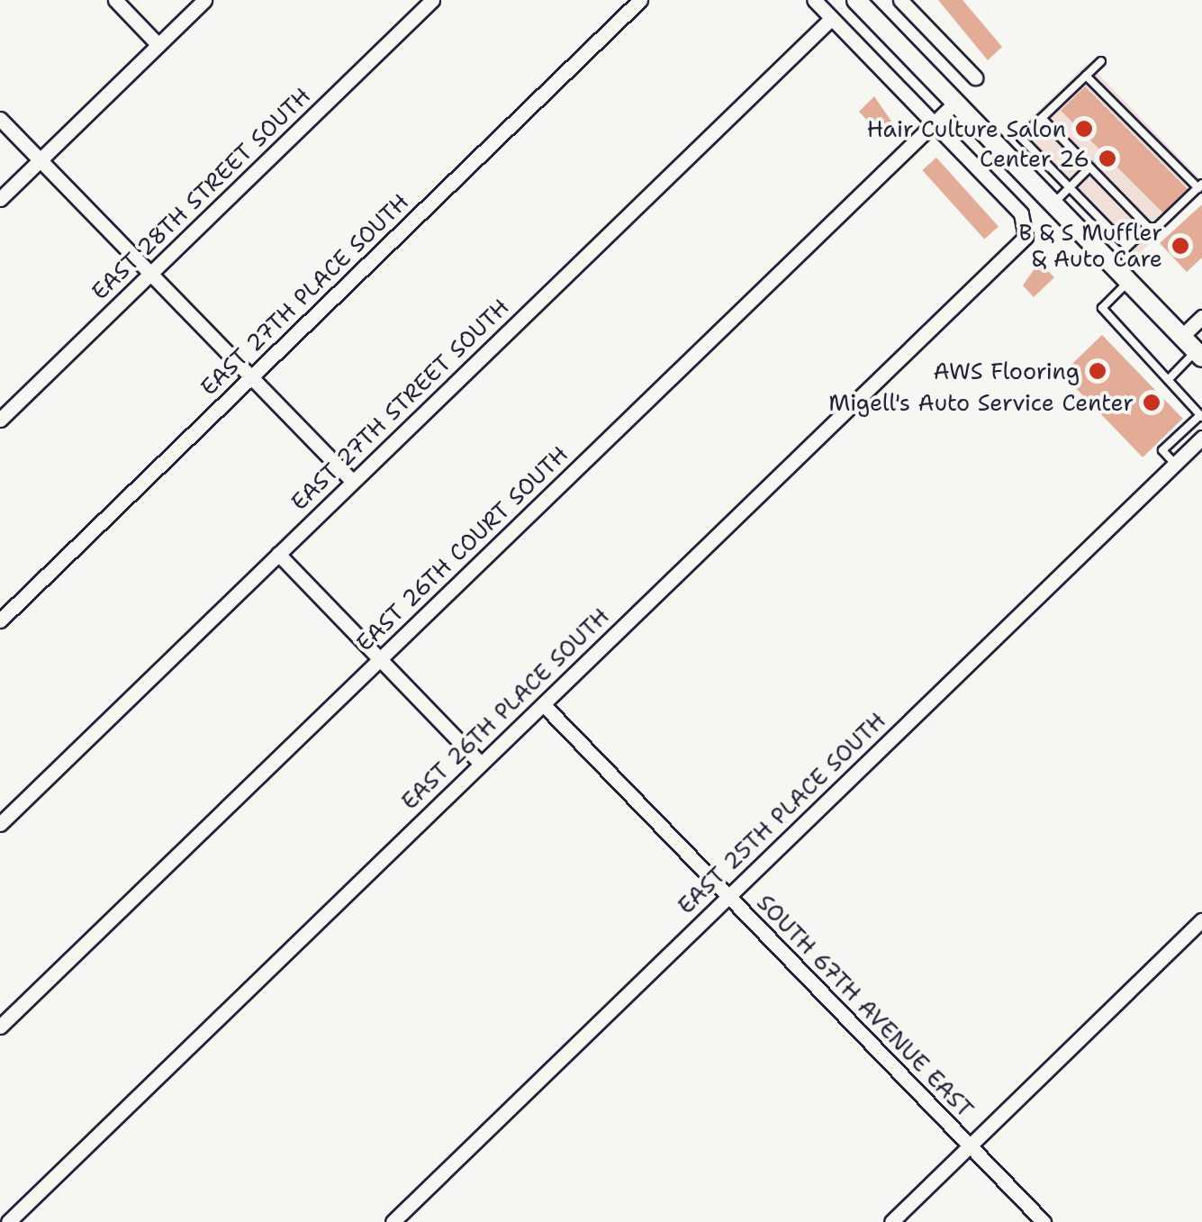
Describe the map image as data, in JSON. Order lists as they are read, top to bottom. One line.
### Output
{"streets":{"street":["EAST 28TH STREET SOUTH","EAST 27TH PLACE SOUTH","EAST 27TH STREET SOUTH","EAST 26TH COURT SOUTH","EAST 26TH PLACE SOUTH","EAST 25TH PLACE SOUTH","SOUTH 67TH AVENUE EAST"]},"crossings":[["EAST 26TH COURT SOUTH","EAST 26TH PLACE SOUTH"],["EAST 26TH PLACE SOUTH","SOUTH 67TH AVENUE EAST"],["EAST 25TH PLACE SOUTH","SOUTH 67TH AVENUE EAST"]],"places":["Hair Culture Salon","Center 26","B & S Muffler & Auto Care","AWS Flooring","Migell's Auto Service Center"]}
